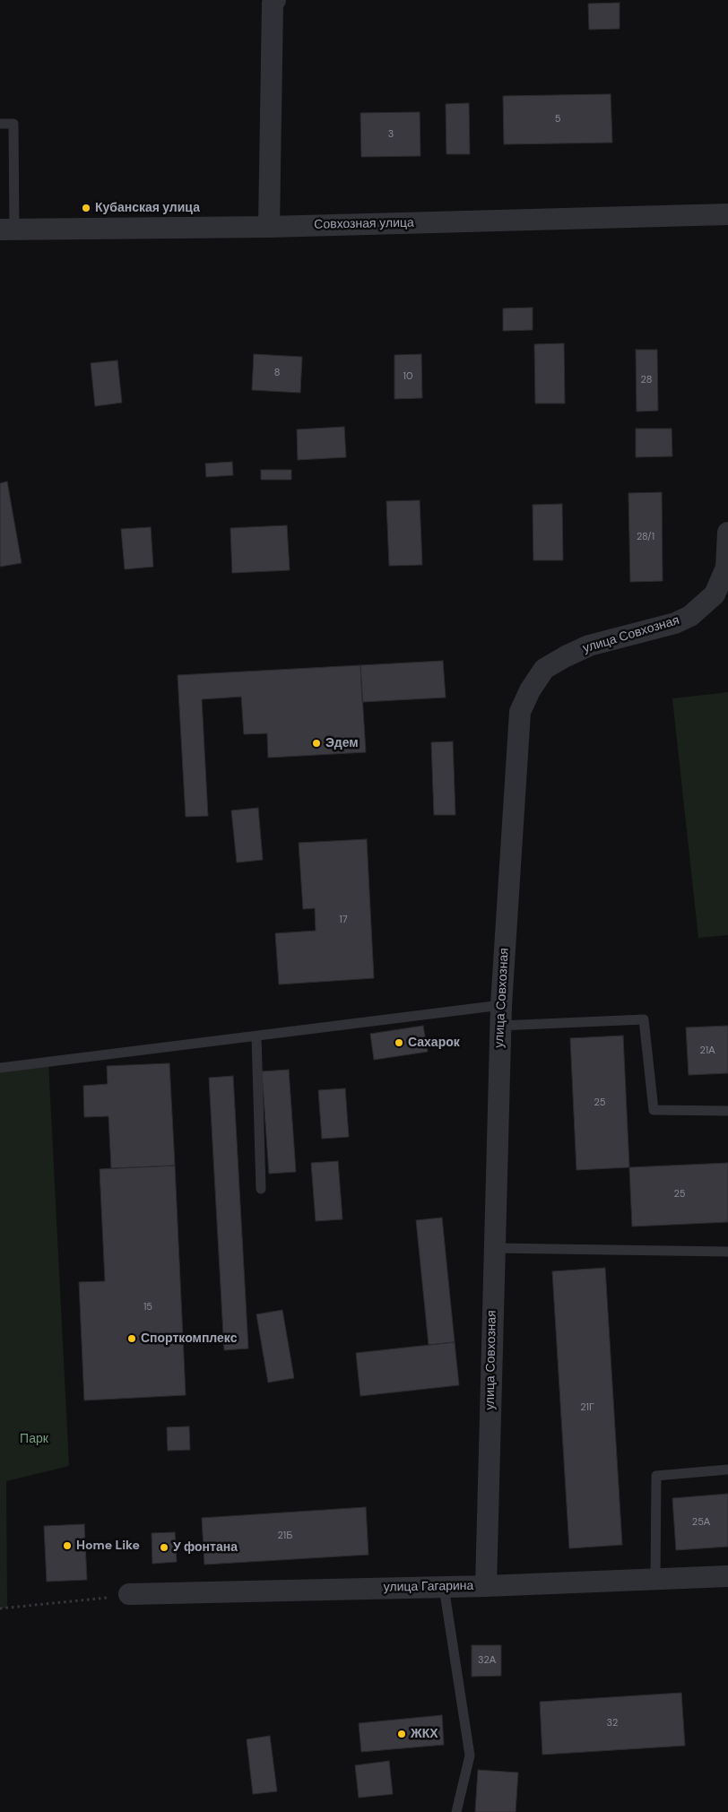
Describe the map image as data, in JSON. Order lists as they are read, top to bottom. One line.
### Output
{"streets":{"street":["Совхозная улица","улица Совхозная","улица Гагарина"]},"crossings":[["улица Совхозная","улица Гагарина"]],"parks":["Парк"],"places":["Кубанская улица","Эдем","Сахарок","Спорткомплекс","Home Like","У фонтана","ЖКХ"],"house_numbers":["5","3","8","10","28","28/1","17","21А","25","25","15","21Г","25А","21Б","32А","32"]}
